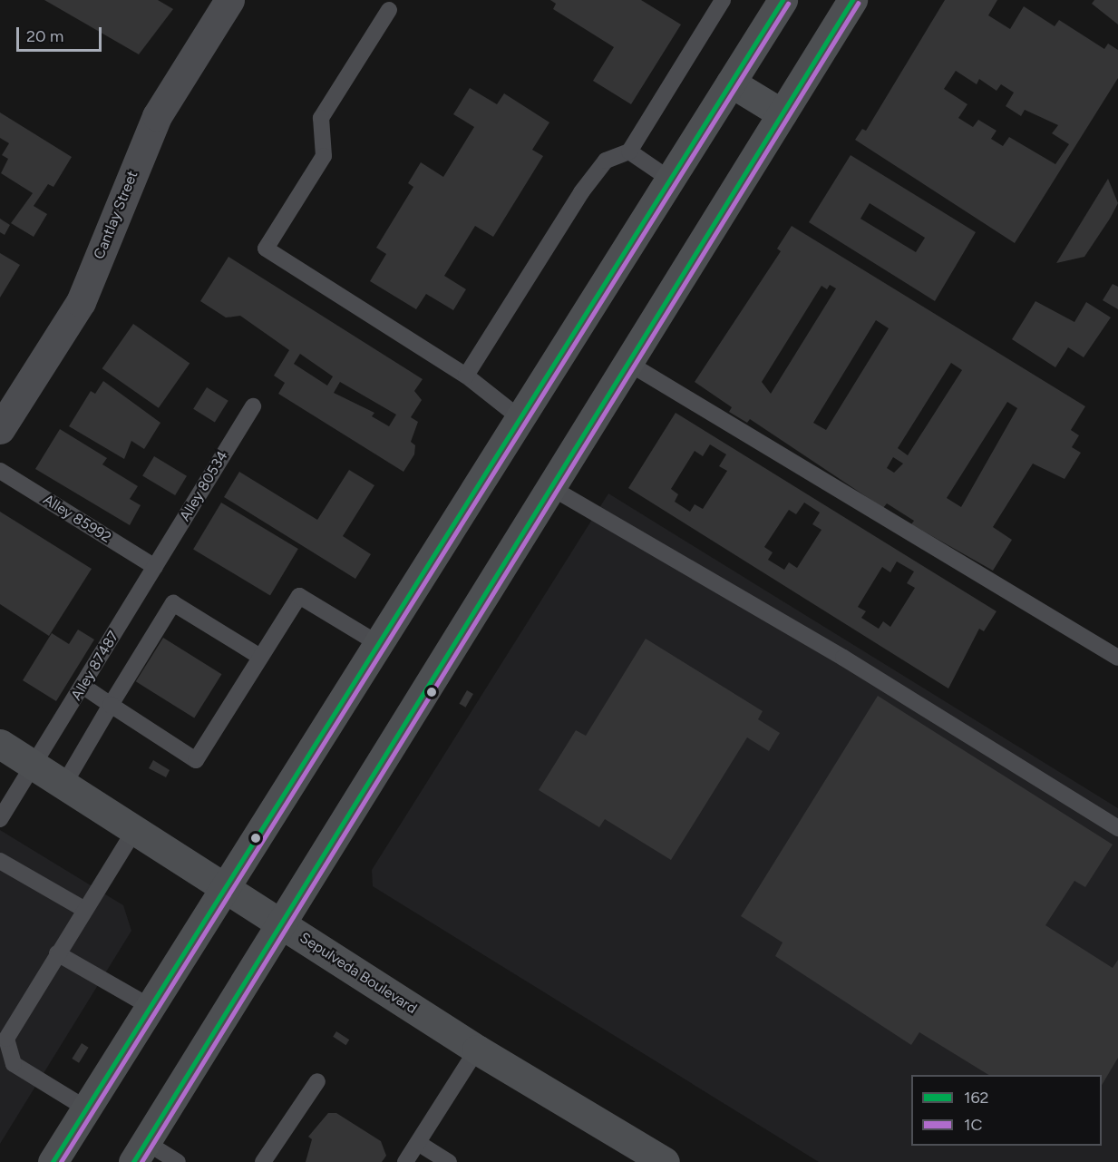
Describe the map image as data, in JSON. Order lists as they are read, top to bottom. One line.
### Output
{"streets":{"main road":["Sepulveda Boulevard"],"street":["Cantlay Street"],"lane":["Alley 80534","Alley 85992","Alley 87487"]},"crossings":[["Alley 80534","Alley 85992"],["Alley 80534","Alley 87487"],["Alley 85992","Alley 87487"],["Alley 87487","Sepulveda Boulevard"]],"lines":["transit line 162","transit line 1C"],"legend":["162","1C"],"scale_bar":"20 m"}
